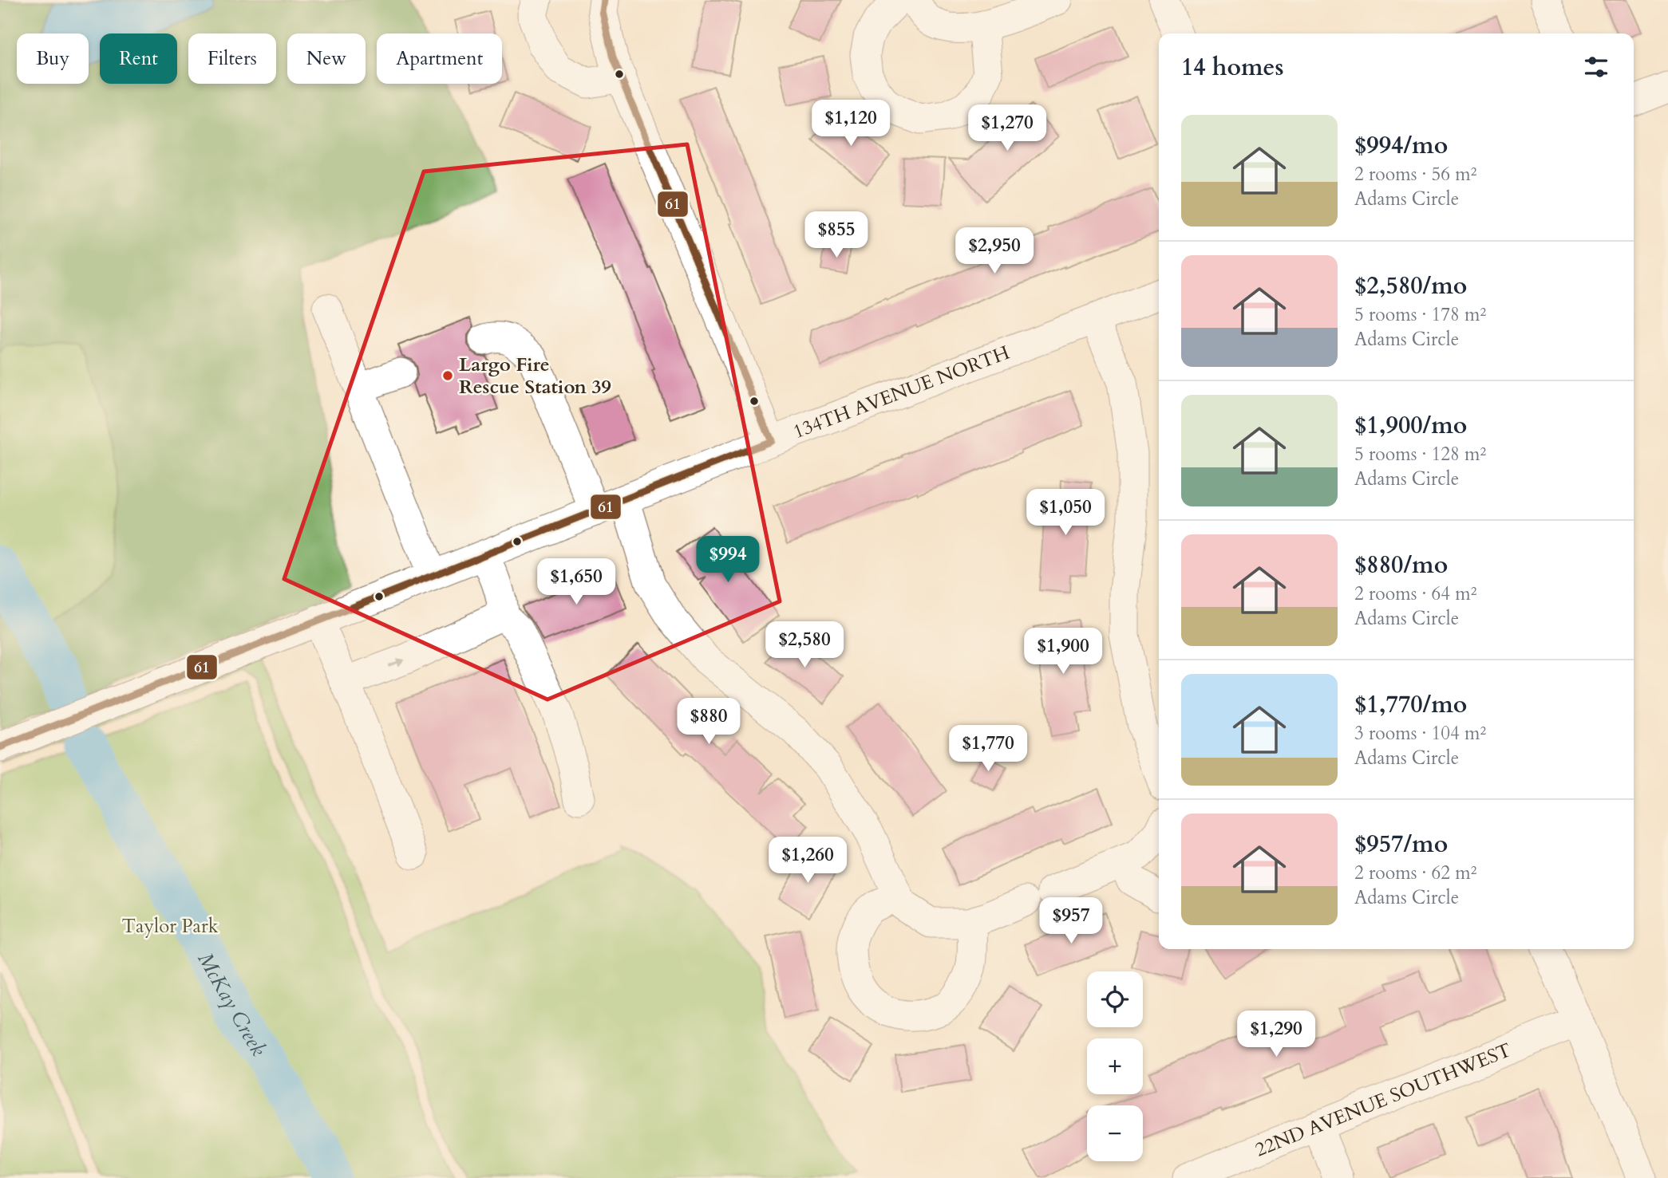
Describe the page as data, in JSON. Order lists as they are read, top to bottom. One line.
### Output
{"streets":{"street":["134TH AVENUE NORTH","22ND AVENUE SOUTHWEST"]},"water":["McKay Creek"],"parks":["Taylor Park"],"places":["Largo Fire Rescue Station 39"],"lines":["transit line 61"],"page":{"chip":["Buy","Rent","Filters","New","Apartment"],"heading":"14 homes","price":["$1,120","$1,270","$855","$2,950","$1,050","$994","$1,650","$2,580","$1,900","$880","$1,770","$1,260","$957","$1,290"],"list":[{"name":"$994/mo","note":"2 rooms · 56 m² · Adams Circle"},{"name":"$2,580/mo","note":"5 rooms · 178 m² · Adams Circle"},{"name":"$1,900/mo","note":"5 rooms · 128 m² · Adams Circle"},{"name":"$880/mo","note":"2 rooms · 64 m² · Adams Circle"},{"name":"$1,770/mo","note":"3 rooms · 104 m² · Adams Circle"},{"name":"$957/mo","note":"2 rooms · 62 m² · Adams Circle"}],"map_buttons":["+","−"]}}
